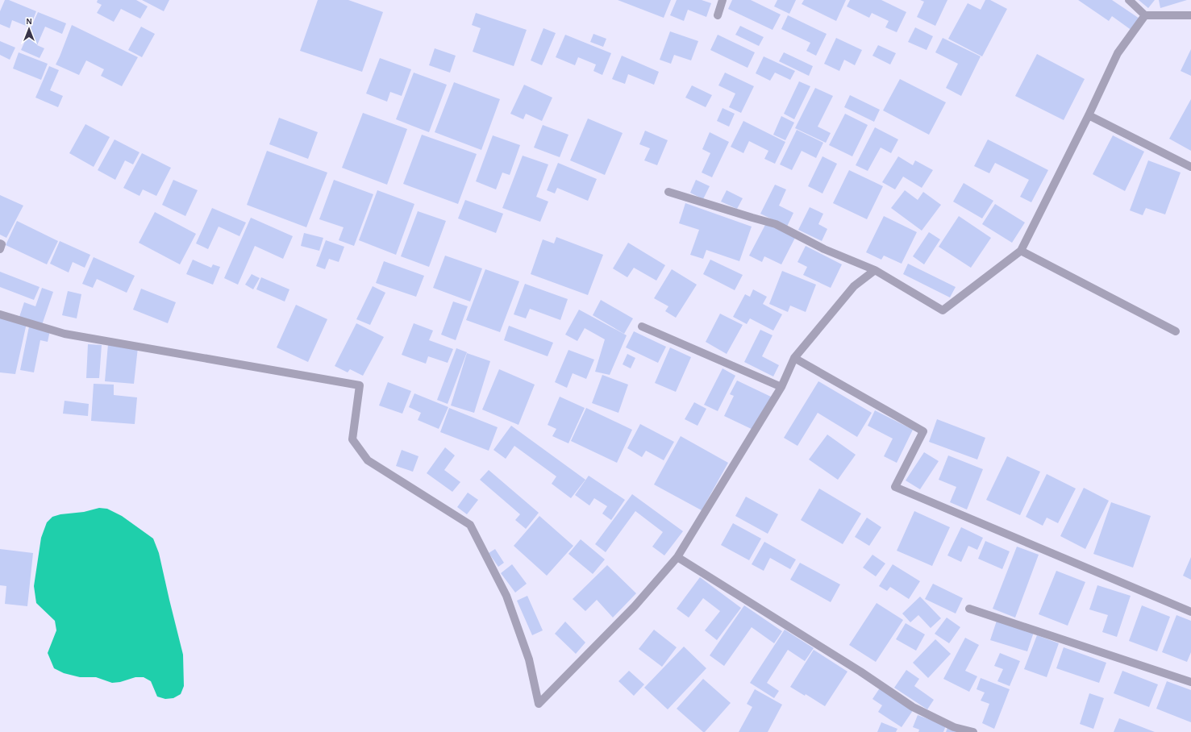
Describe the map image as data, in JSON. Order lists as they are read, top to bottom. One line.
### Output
{"north":"top"}
